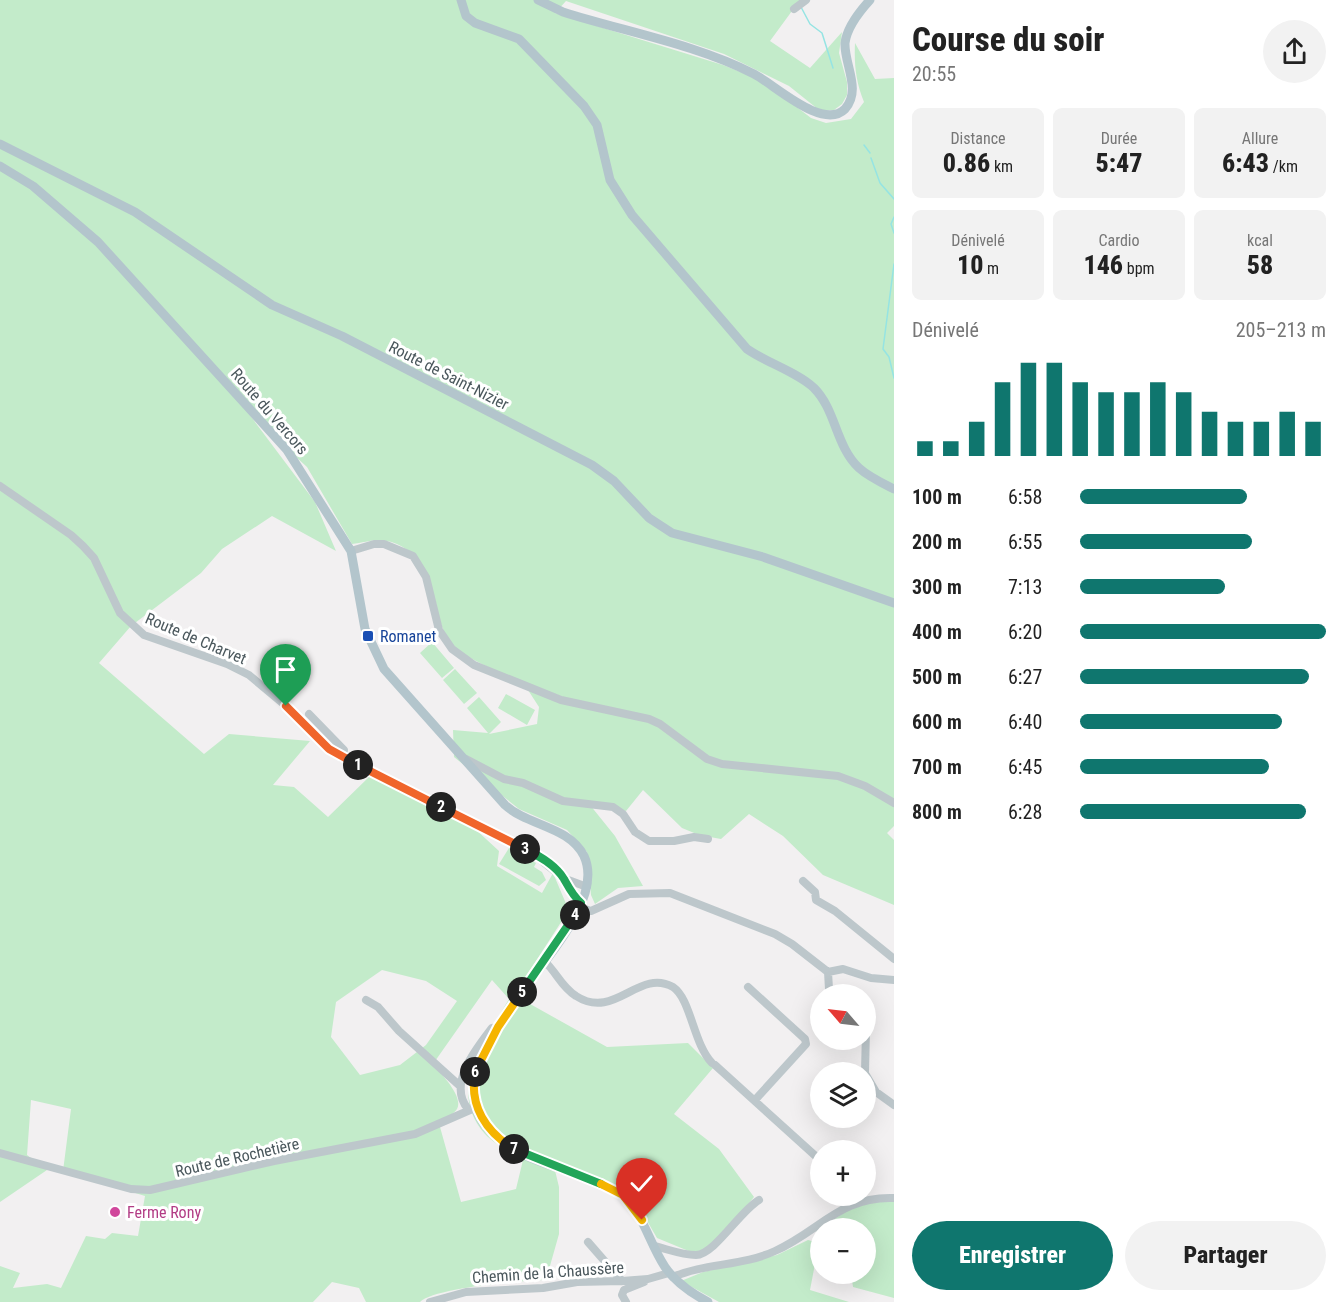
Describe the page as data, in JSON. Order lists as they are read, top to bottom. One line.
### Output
{"streets":{"main road":["Route de Saint-Nizier","Route du Vercors"],"street":["Route de Charvet","Route de Rochetière","Chemin de la Chaussère"]},"crossings":[["Route du Vercors","Route de Charvet"]],"places":{"transit":["Romanet"],"other":["Ferme Rony"]},"north":"top left","page":{"heading":["Course du soir","20:55"],"stats":[["Distance","0.86 km"],["Durée","5:47"],["Allure","6:43 /km"],["Dénivelé","10 m"],["Cardio","146 bpm"],["kcal","58"]],"chart":["Dénivelé","205–213 m"],"list":[{"name":"100 m","note":"6:58"},{"name":"200 m","note":"6:55"},{"name":"300 m","note":"7:13"},{"name":"400 m","note":"6:20"},{"name":"500 m","note":"6:27"},{"name":"600 m","note":"6:40"},{"name":"700 m","note":"6:45"},{"name":"800 m","note":"6:28"}],"pins":["1","2","3","4","5","6","7"],"map_buttons":["+","−"],"buttons":["Enregistrer","Partager"]}}
